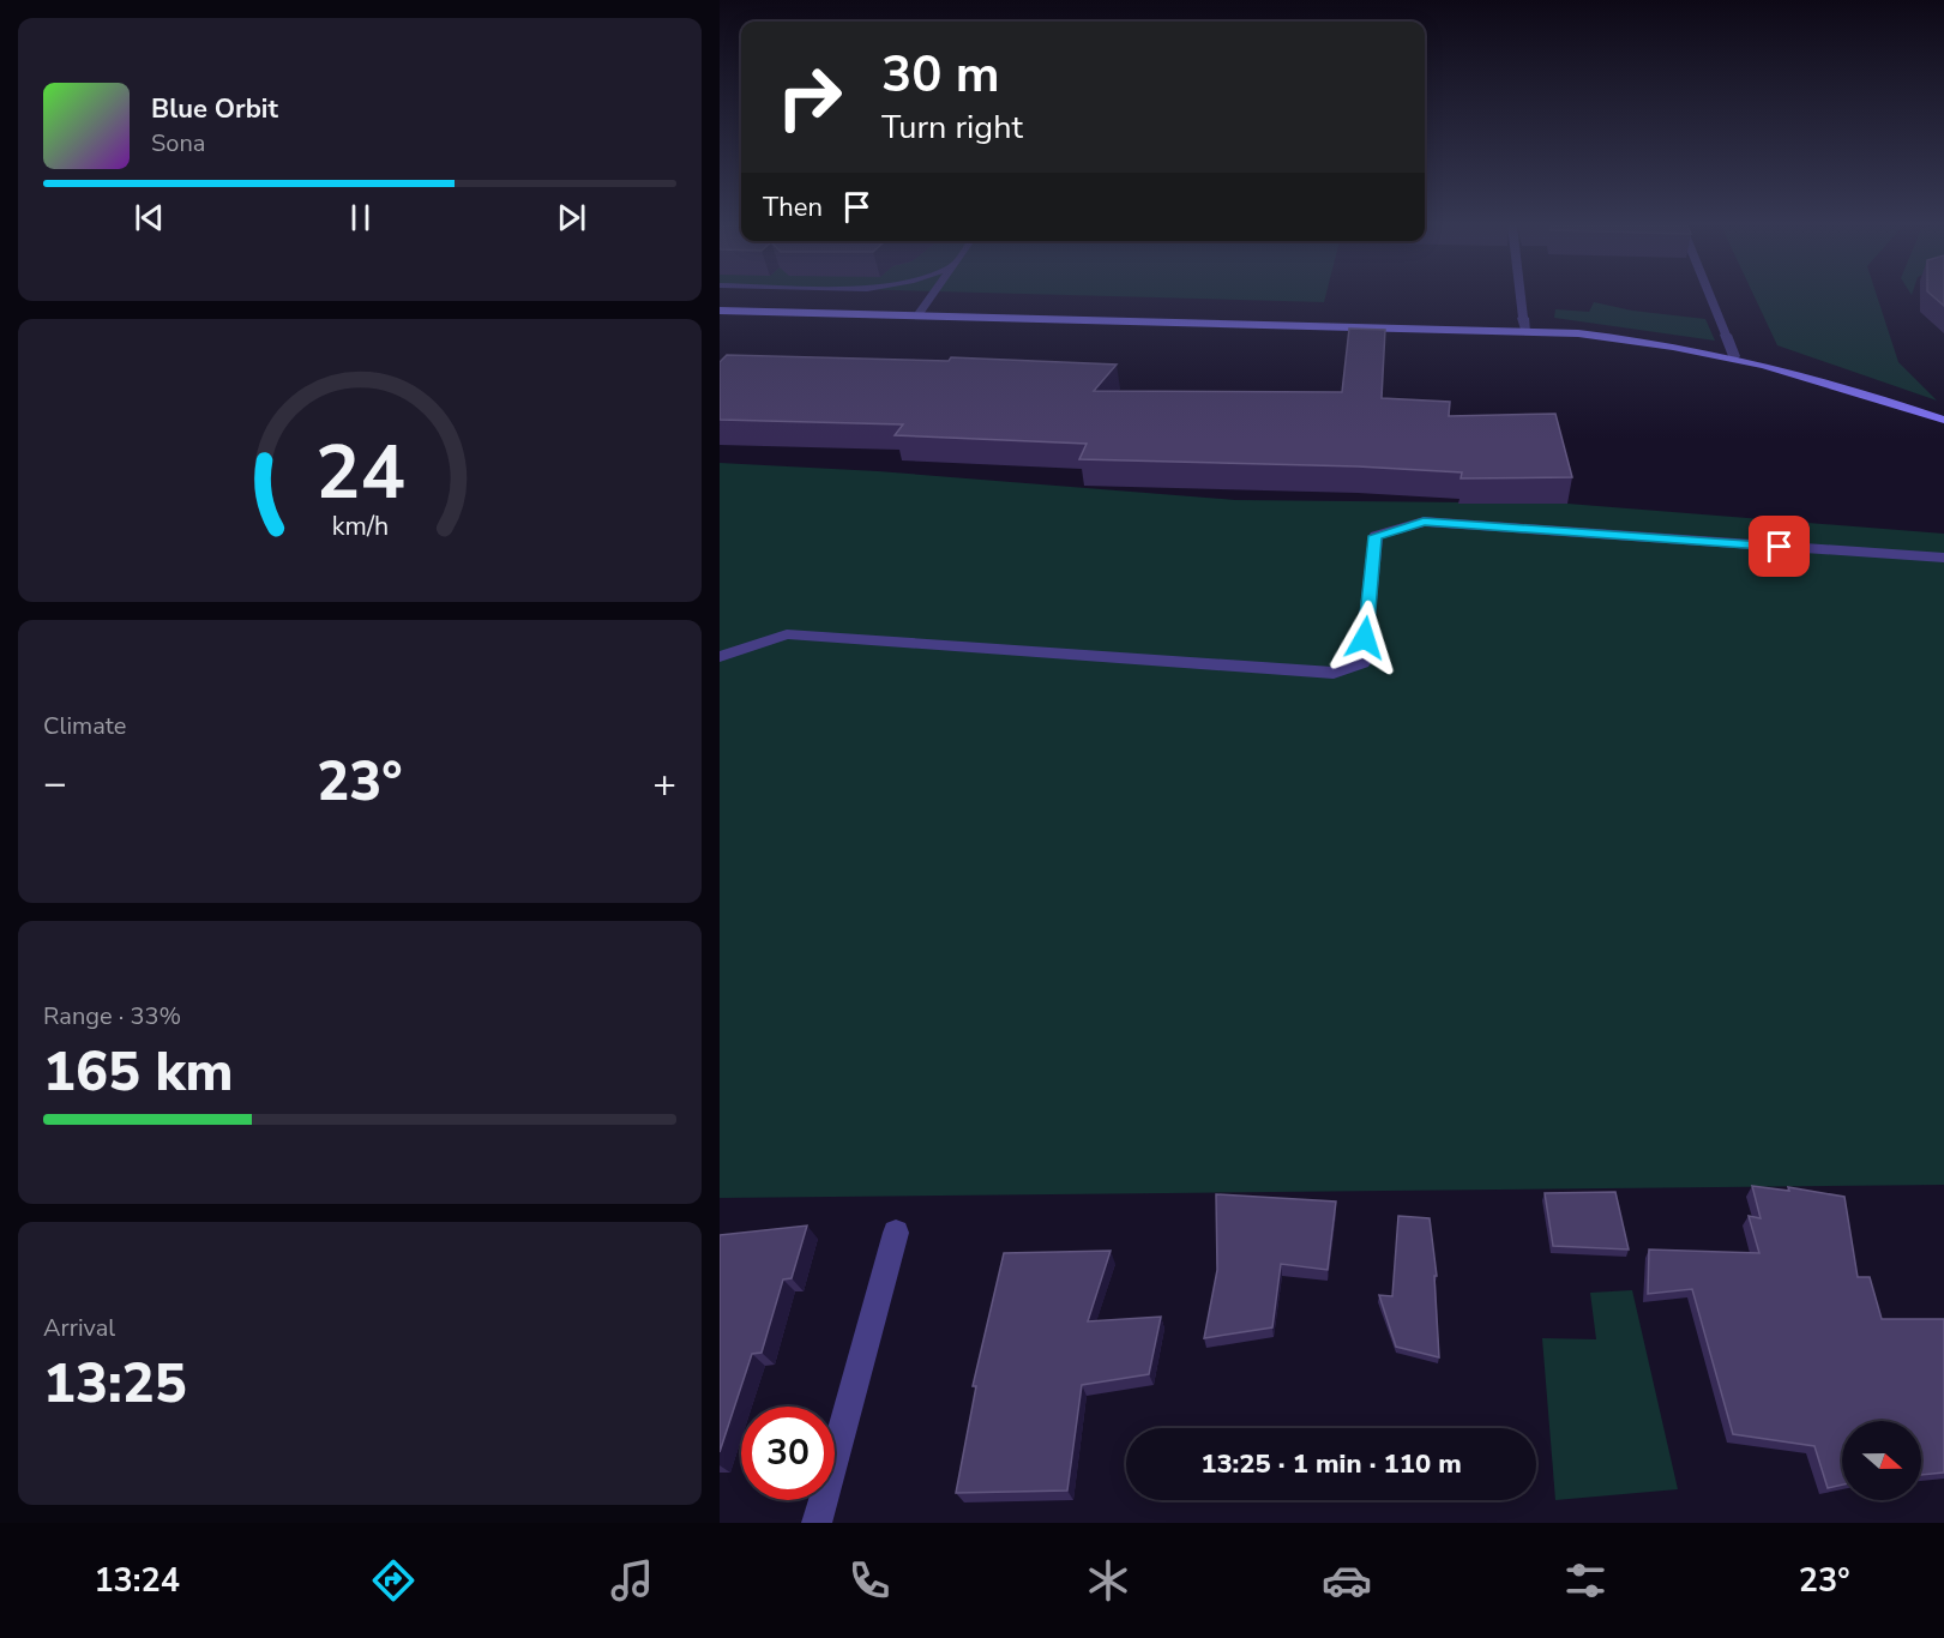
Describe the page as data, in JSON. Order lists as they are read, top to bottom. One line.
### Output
{"north":"right","page":{"turn":["30 m","Turn right"],"song":["Blue Orbit","Sona"],"then":"Then","tile":["Climate",["Range · 33%","165 km"],["Arrival","13:25"]],"heat":["−","23°","+"],"limit":"30","trip":"13:25 · 1 min · 110 m","tabs":["13:24","23°"],"gauge":["24","km/h"]}}
